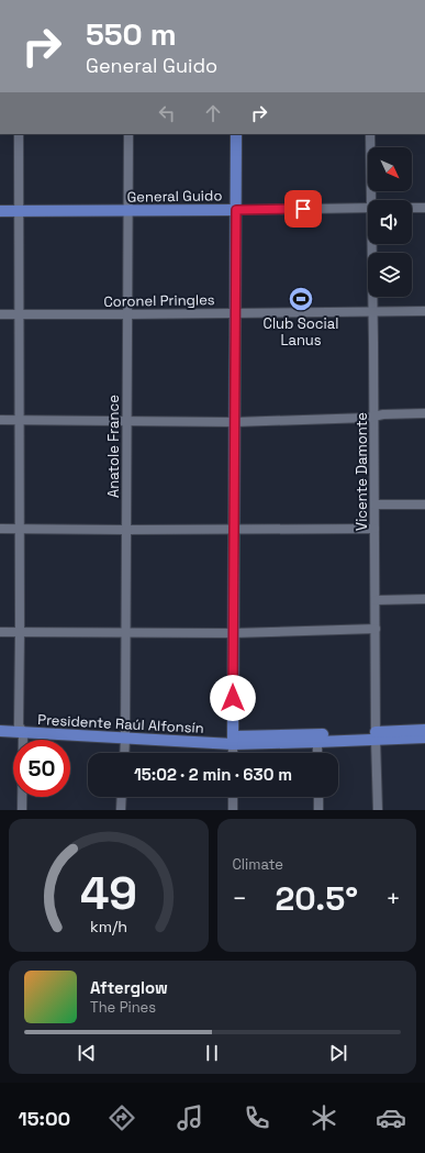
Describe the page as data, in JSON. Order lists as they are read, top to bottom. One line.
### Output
{"streets":{"main road":["General Guido","Presidente Raúl Alfonsín"],"street":["Coronel Pringles","Anatole France","Vicente Damonte"]},"crossings":[["General Guido","Anatole France"],["Coronel Pringles","Anatole France"],["Coronel Pringles","Vicente Damonte"],["Anatole France","Presidente Raúl Alfonsín"],["Vicente Damonte","Presidente Raúl Alfonsín"]],"places":{"sports":["Club Social Lanus"]},"north":"bottom right","page":{"turn":["550 m","General Guido"],"limit":"50","trip":"15:02 · 2 min · 630 m","tile":"Climate","heat":["−","20.5°","+"],"song":["Afterglow","The Pines"],"tabs":"15:00","gauge":["49","km/h"]}}
